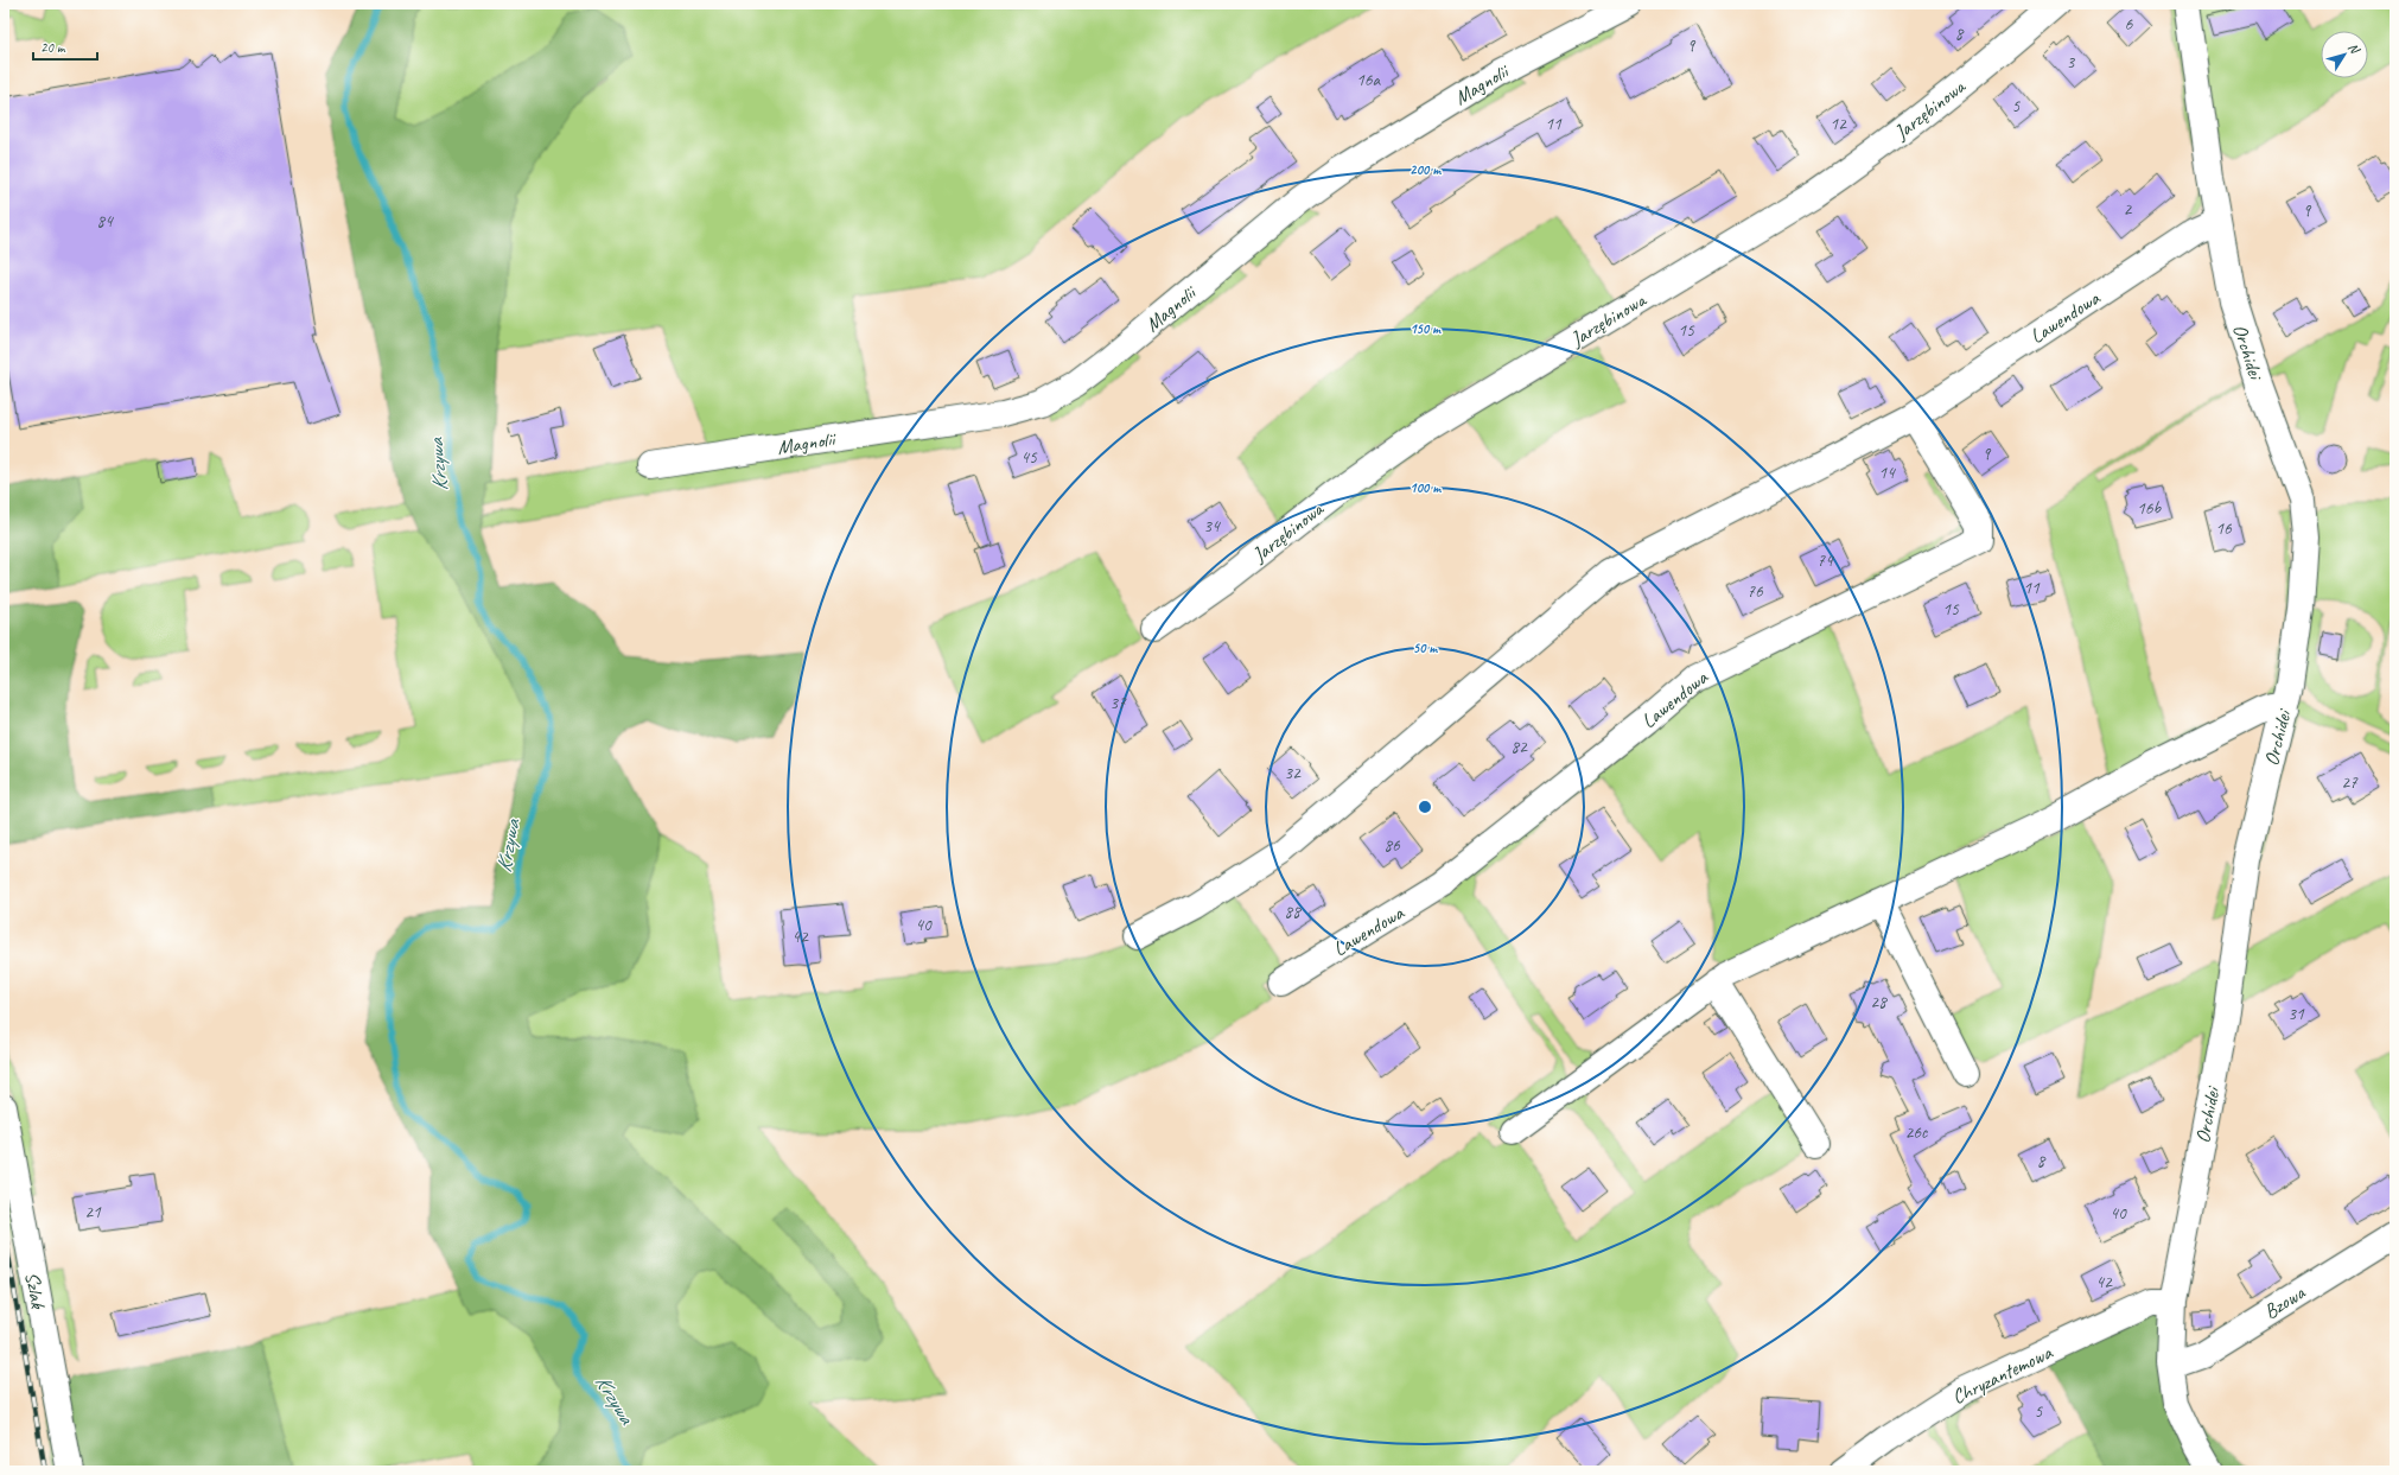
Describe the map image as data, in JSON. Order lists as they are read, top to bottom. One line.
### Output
{"streets":{"street":["Magnolii","Jarzębinowa","Lawendowa","Orchidei","Szlak","Bzowa","Chryzantemowa"]},"crossings":[["Lawendowa","Orchidei"],["Orchidei","Bzowa"],["Orchidei","Chryzantemowa"]],"water":["Krzywa"],"house_numbers":["6","8","9","3","16a","5","11","12","2","9","84","15","9","45","14","16b","34","16","74","11","76","15","37","82","32","27","86","88","40","42","28","31","26c","8","21","40","42","5"],"scale_bar":"20 m","north":"top right","rings":["200 m","150 m","100 m","50 m"]}
